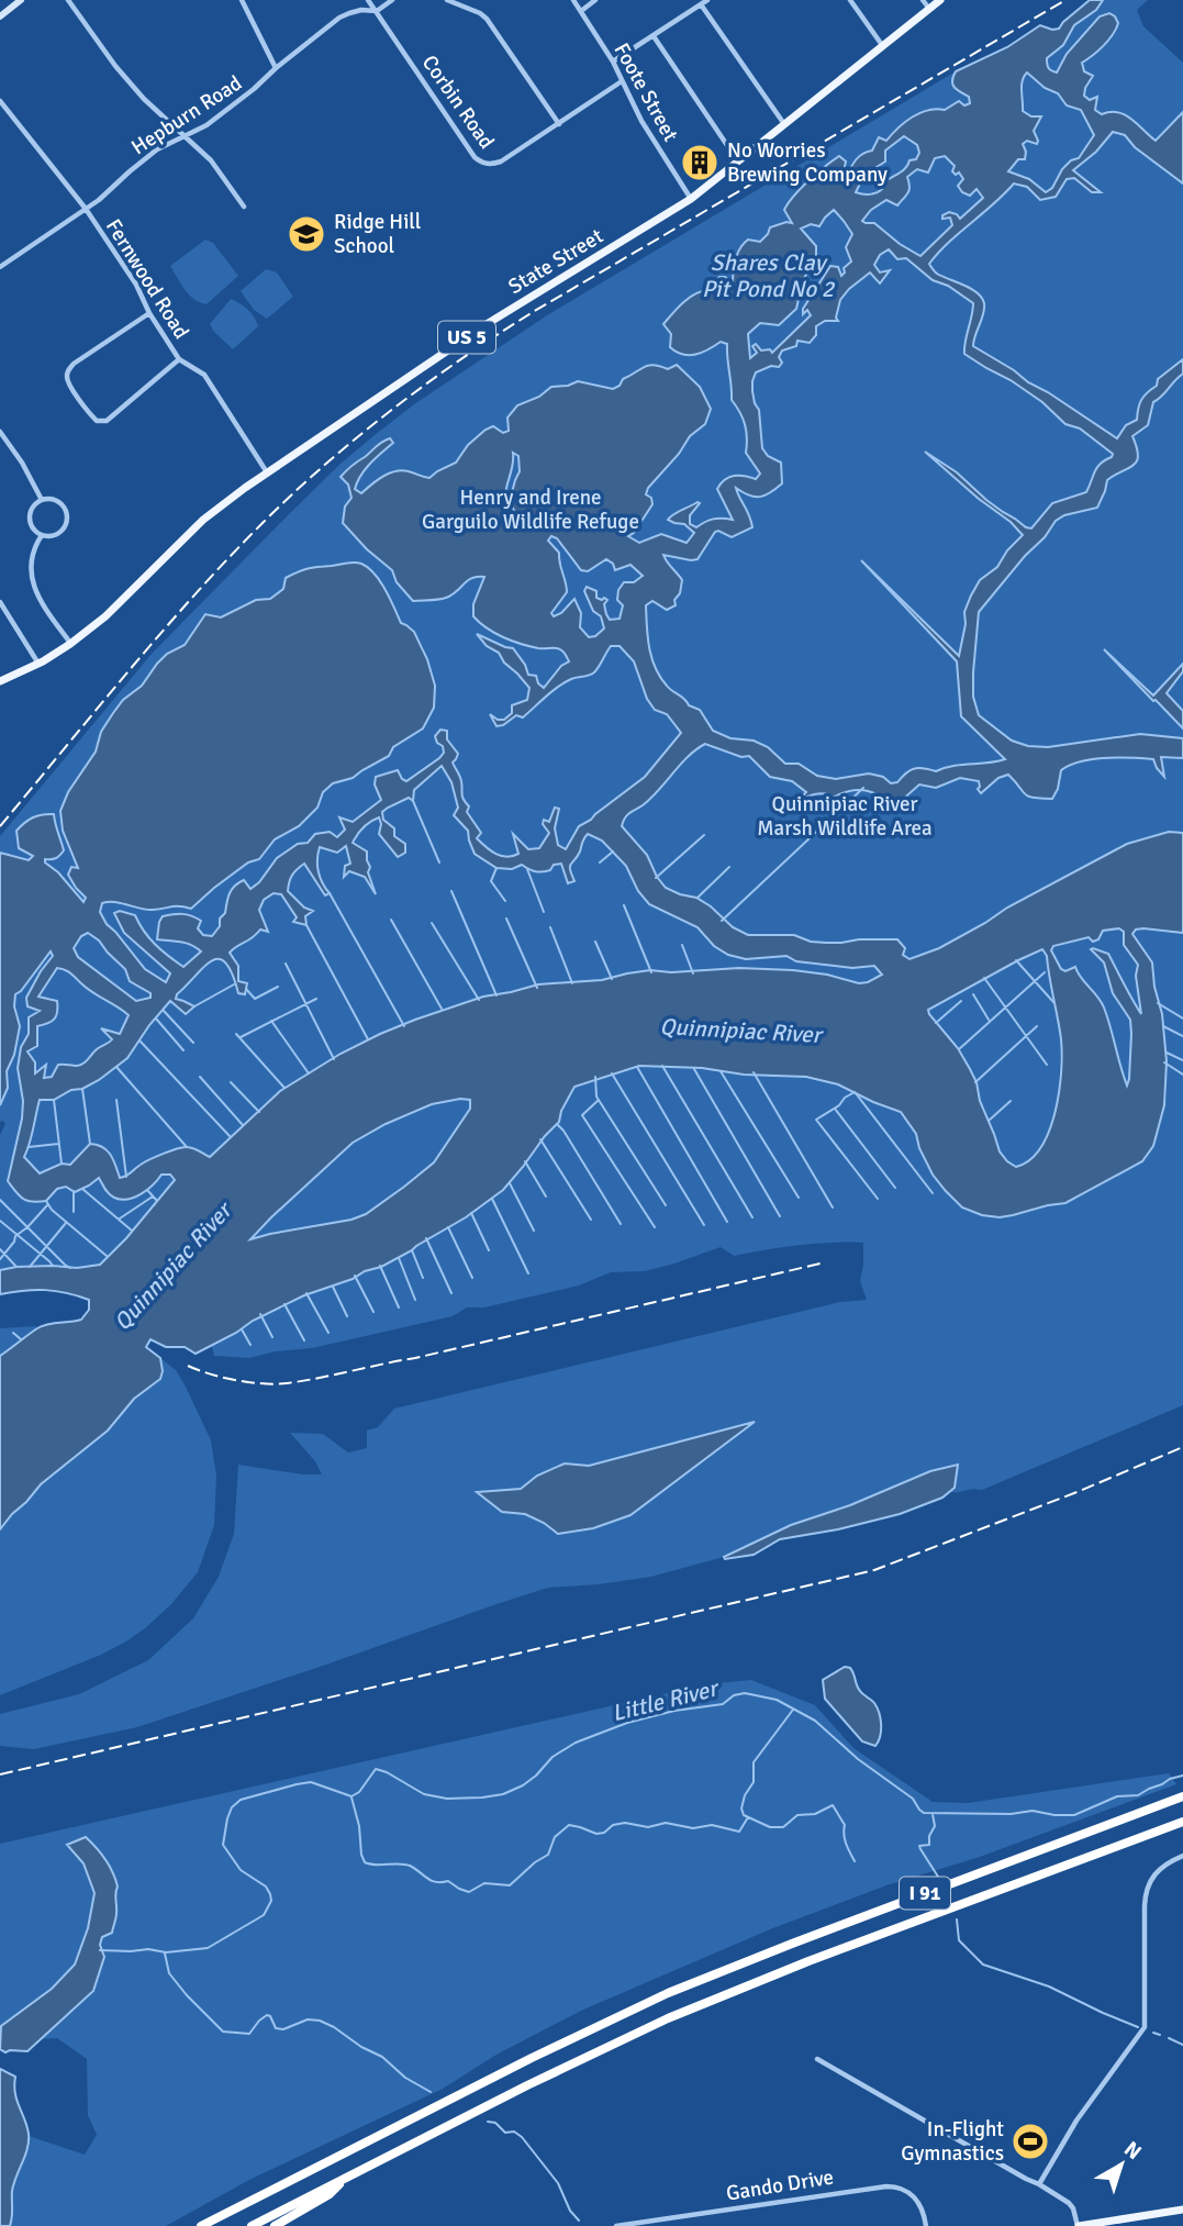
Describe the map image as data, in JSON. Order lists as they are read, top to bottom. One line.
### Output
{"streets":{"highway":["I 91"],"main road":["State Street","US 5"],"street":["Foote Street","Corbin Road","Hepburn Road","Fernwood Road","Gando Drive"]},"crossings":[["Foote Street","Corbin Road"],["Foote Street","State Street"],["Corbin Road","Hepburn Road"],["Hepburn Road","Fernwood Road"],["State Street","Fernwood Road"]],"water":["Shares Clay Pit Pond No 2","Quinnipiac River","Little River"],"parks":["Henry and Irene Garguilo Wildlife Refuge","Quinnipiac River Marsh Wildlife Area"],"places":{"building":["No Worries Brewing Company"],"school or university":["Ridge Hill School"],"sports":["In-Flight Gymnastics"]},"north":"top right"}
